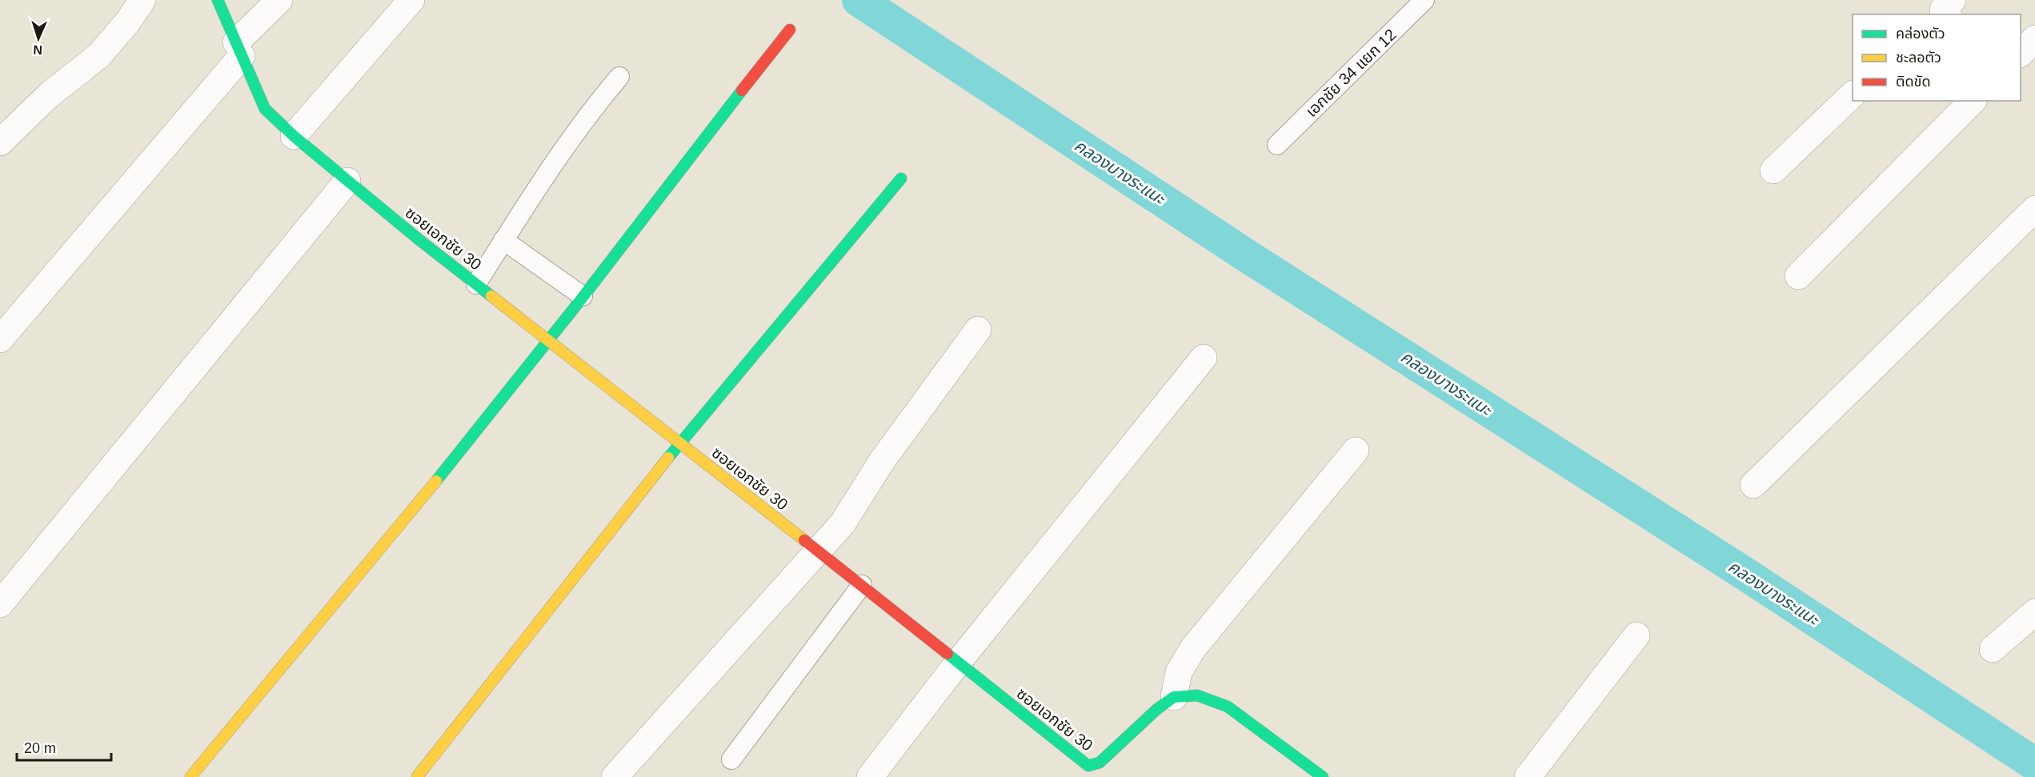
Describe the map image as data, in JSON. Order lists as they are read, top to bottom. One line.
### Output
{"streets":{"street":["ซอยเอกชัย 30"],"lane":["เอกชัย 34 แยก 12"]},"water":["คลองบางระแนะ"],"legend":["คล่องตัว","ชะลอตัว","ติดขัด"],"scale_bar":"20 m","north":"bottom"}
